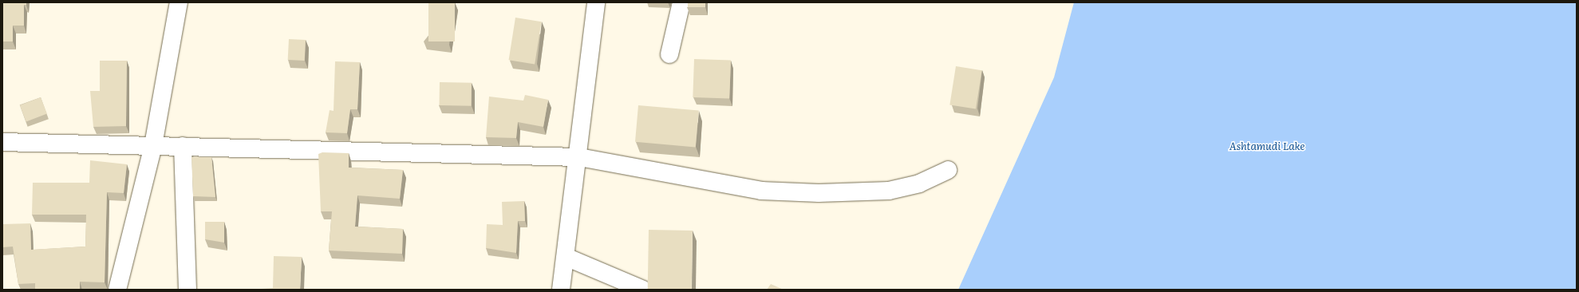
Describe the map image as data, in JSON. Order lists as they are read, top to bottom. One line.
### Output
{"water":["Ashtamudi Lake"]}
